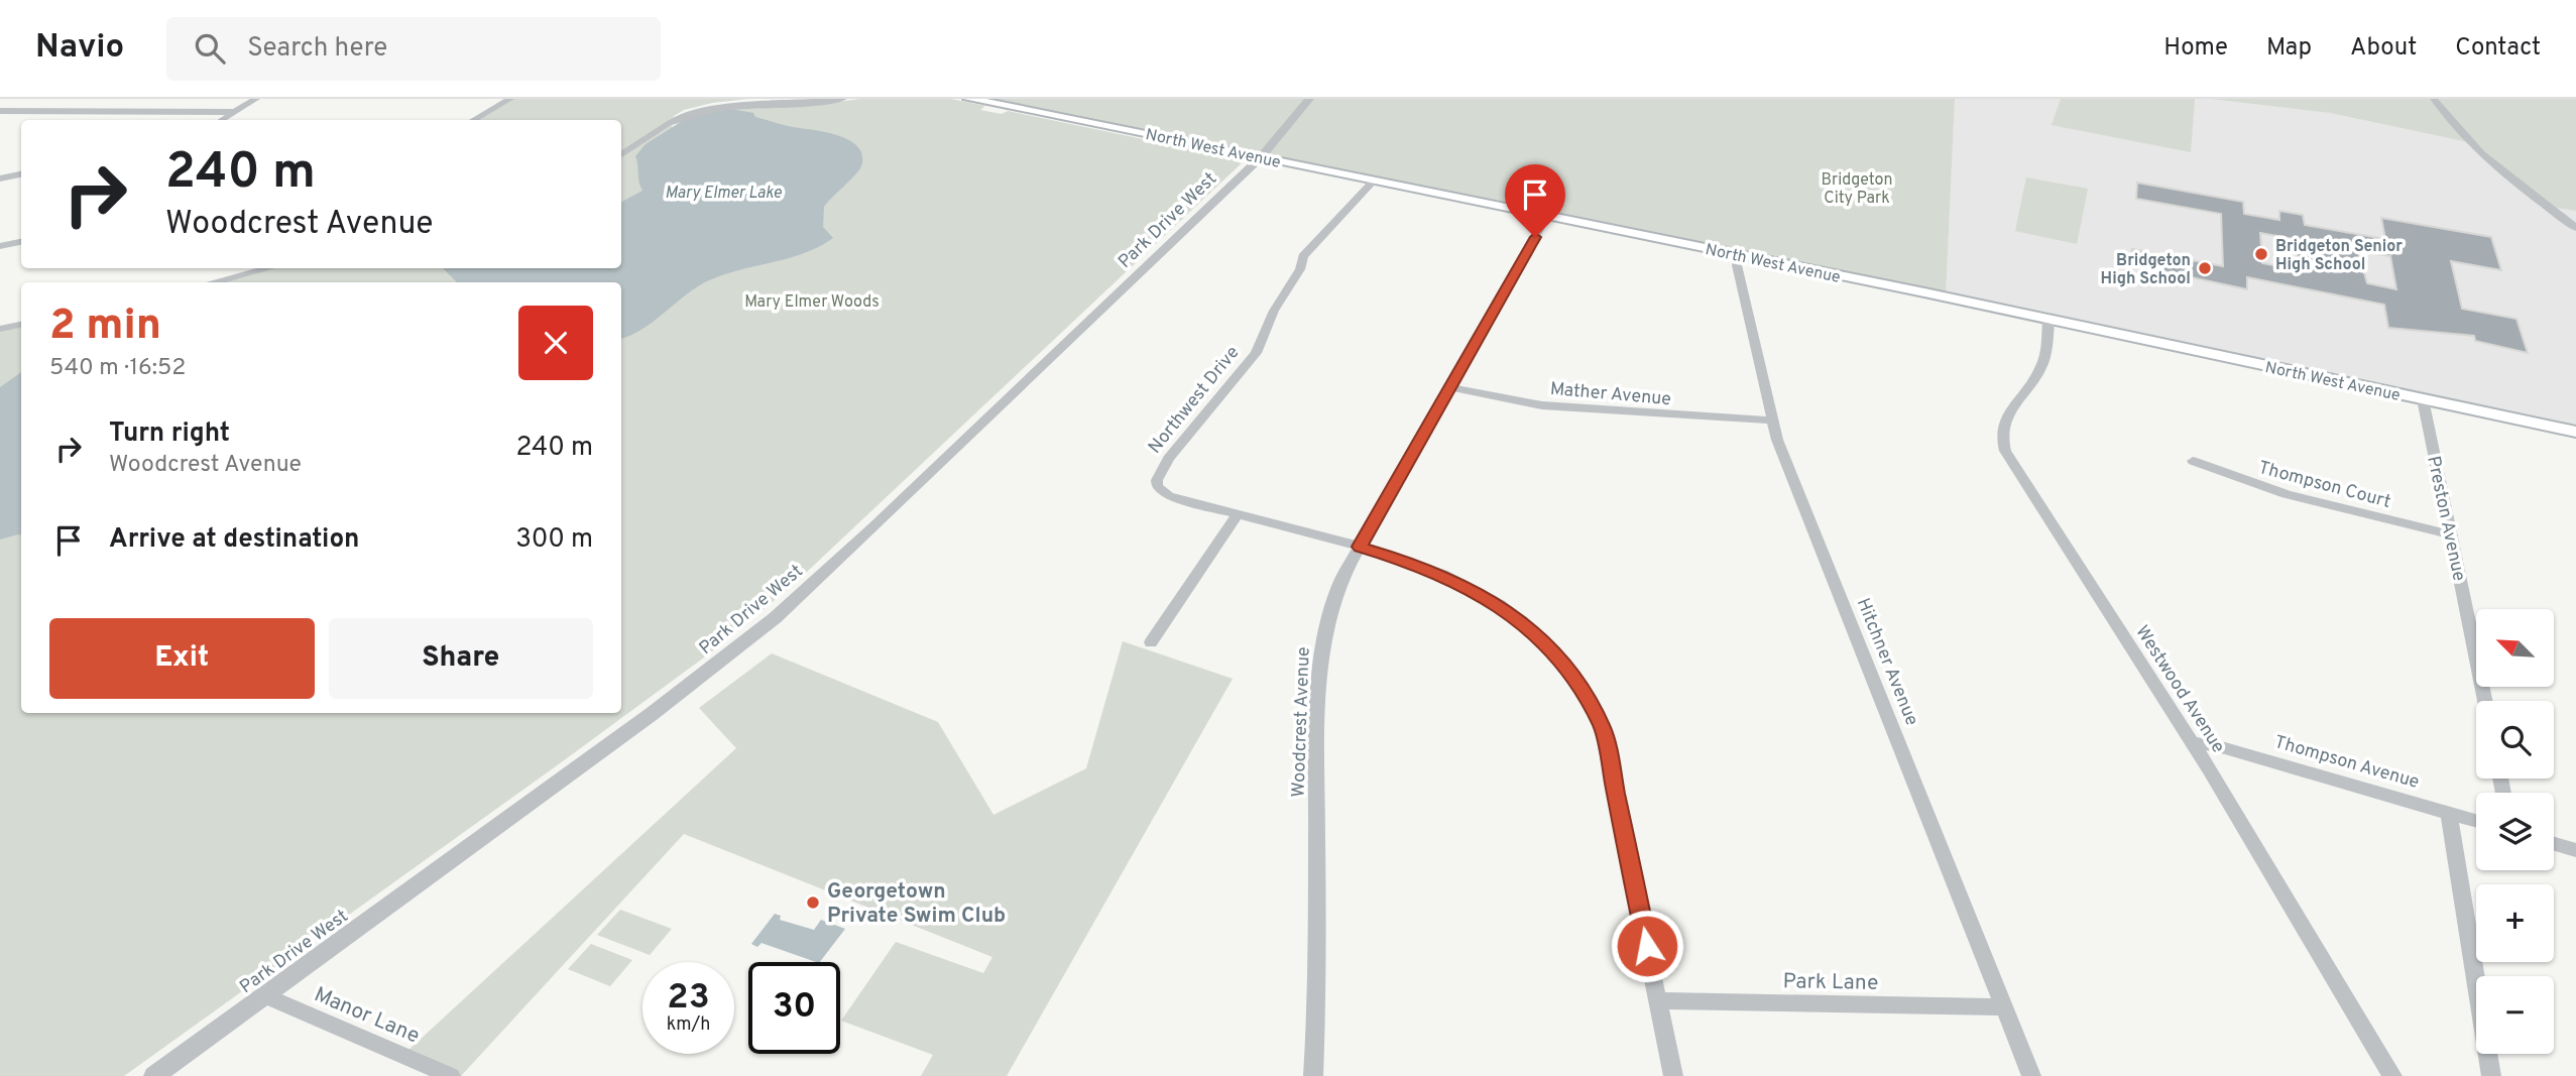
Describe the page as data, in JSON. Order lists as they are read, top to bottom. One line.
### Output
{"streets":{"main road":["North West Avenue"],"street":["Park Drive West","Mather Avenue","Northwest Drive","Thompson Court","Preston Avenue","Hitchner Avenue","Westwood Avenue","Woodcrest Avenue","Thompson Avenue","Park Lane","Manor Lane"]},"crossings":[["North West Avenue","Park Drive West"],["North West Avenue","Northwest Drive"],["North West Avenue","Preston Avenue"],["North West Avenue","Hitchner Avenue"],["North West Avenue","Westwood Avenue"],["North West Avenue","Woodcrest Avenue"],["Park Drive West","Manor Lane"],["Mather Avenue","Hitchner Avenue"],["Mather Avenue","Woodcrest Avenue"],["Thompson Court","Preston Avenue"],["Hitchner Avenue","Park Lane"],["Westwood Avenue","Thompson Avenue"]],"water":["Mary Elmer Lake"],"parks":["Bridgeton City Park","Mary Elmer Woods"],"places":["Bridgeton Senior High School","Bridgeton High School","Georgetown Private Swim Club"],"north":"top left","page":{"header":"Navio","search":"Search here","nav":["Home","Map","About","Contact"],"turn":["240 m","Woodcrest Avenue"],"heading":["2 min","540 m · 16:52"],"list":[{"name":"Turn right","note":"Woodcrest Avenue","value":"240 m"},{"name":"Arrive at destination","value":"300 m"}],"buttons":["Exit","Share"],"map_buttons":["+","−"],"speed":"23 km/h","limit":"30"}}
